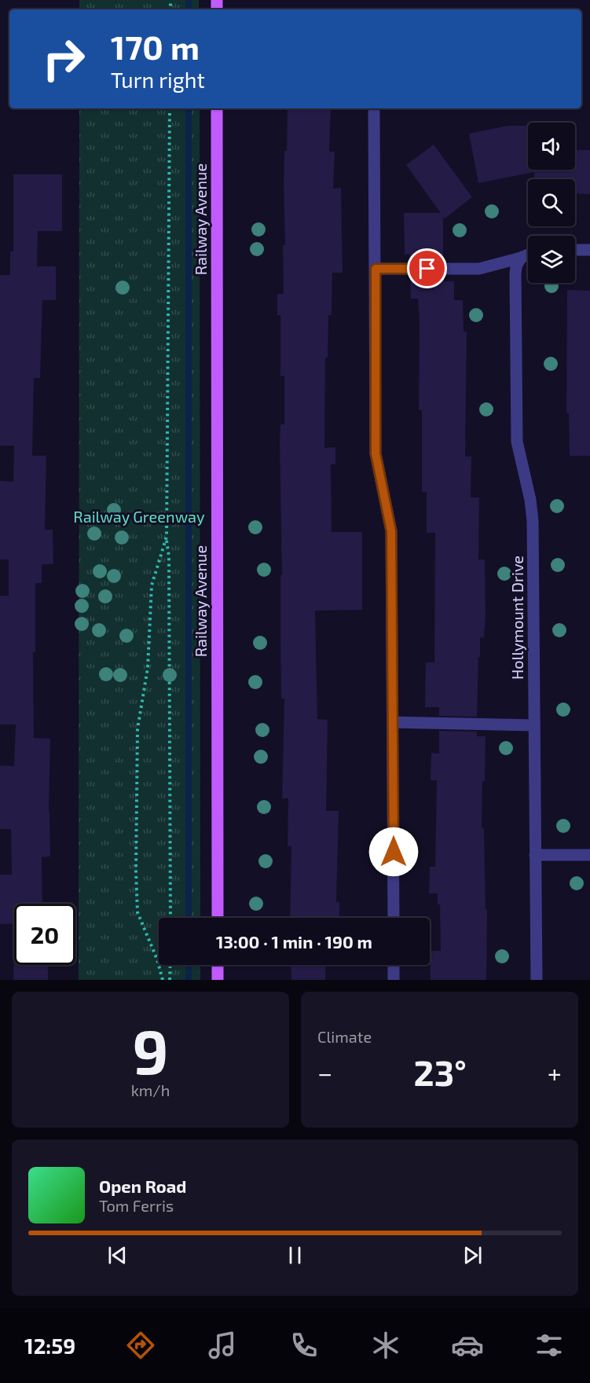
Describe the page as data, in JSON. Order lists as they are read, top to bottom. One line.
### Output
{"streets":{"main road":["Railway Avenue"],"street":["Hollymount Drive"]},"parks":["Railway Greenway"],"page":{"turn":["170 m","Turn right"],"limit":"20","trip":"13:00 · 1 min · 190 m","tile":[["9","km/h"],"Climate"],"heat":["−","23°","+"],"song":["Open Road","Tom Ferris"],"tabs":"12:59"}}
